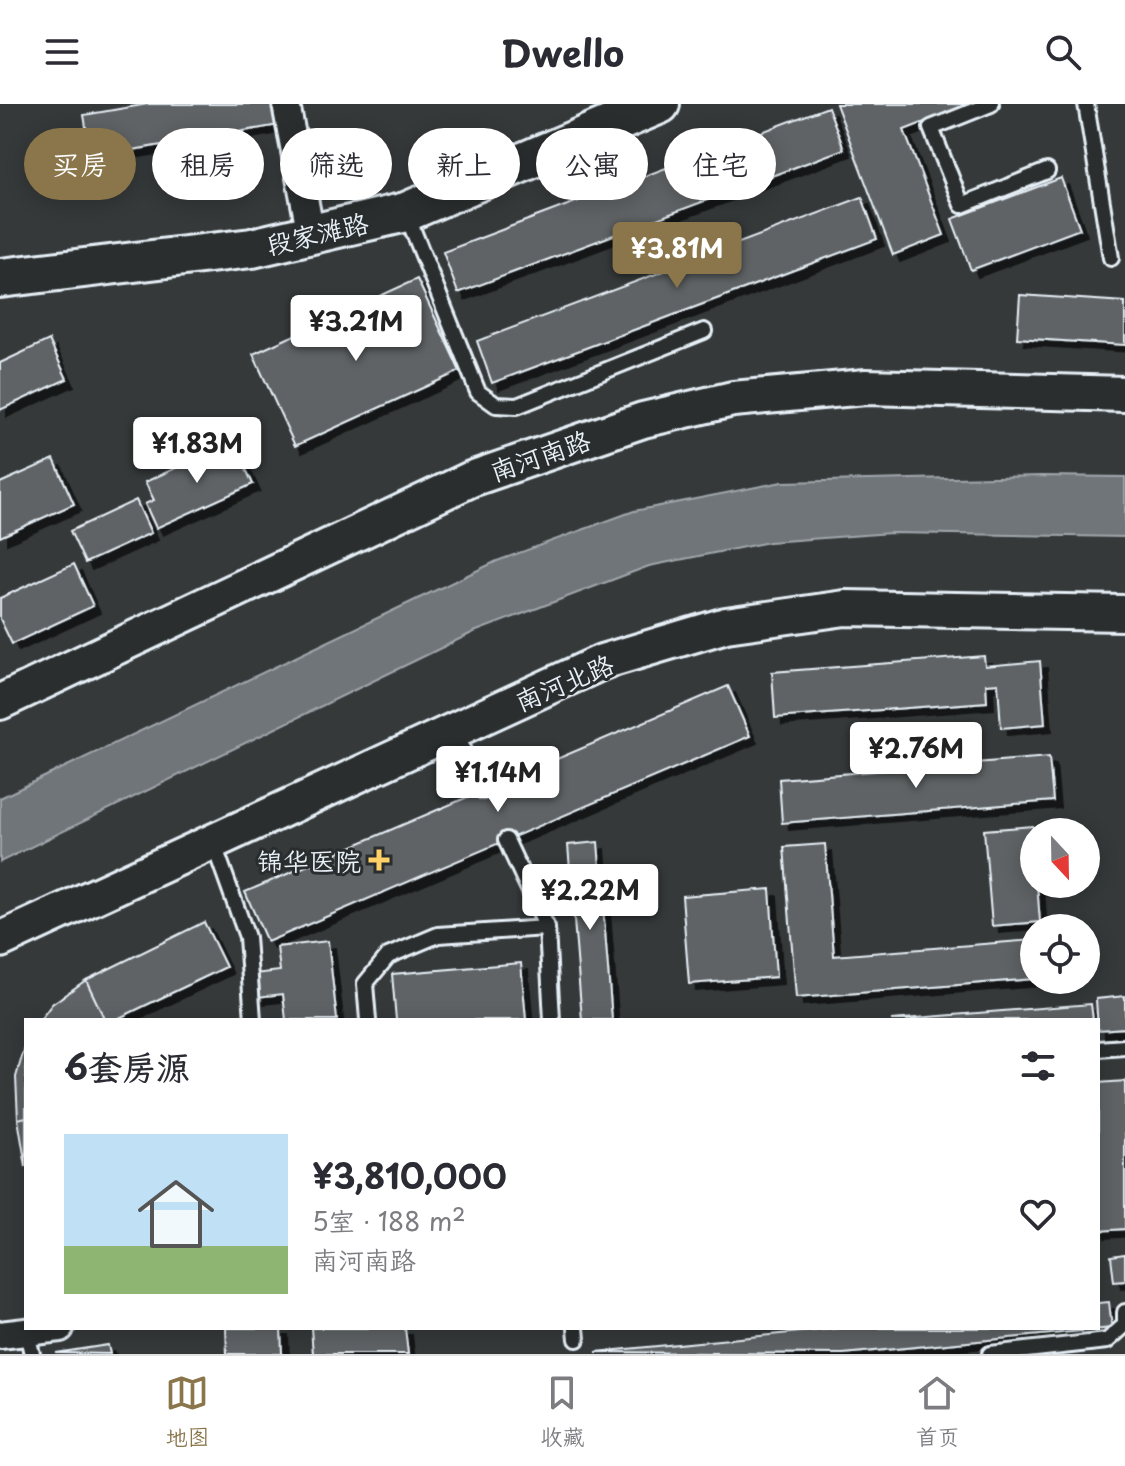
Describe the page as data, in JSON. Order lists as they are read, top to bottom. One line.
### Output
{"streets":{"main road":["段家滩路"],"street":["南河南路","南河北路"]},"places":{"health":["锦华医院"]},"north":"bottom","page":{"header":"Dwello","chip":["买房","租房","筛选","新上","公寓","住宅"],"price":["¥3.81M","¥3.21M","¥1.83M","¥2.76M","¥1.14M","¥2.22M"],"heading":"6套房源","list":[{"name":"¥3,810,000","note":"5室 · 188 m² · 南河南路"}],"tabs":["地图","收藏","首页"]}}
